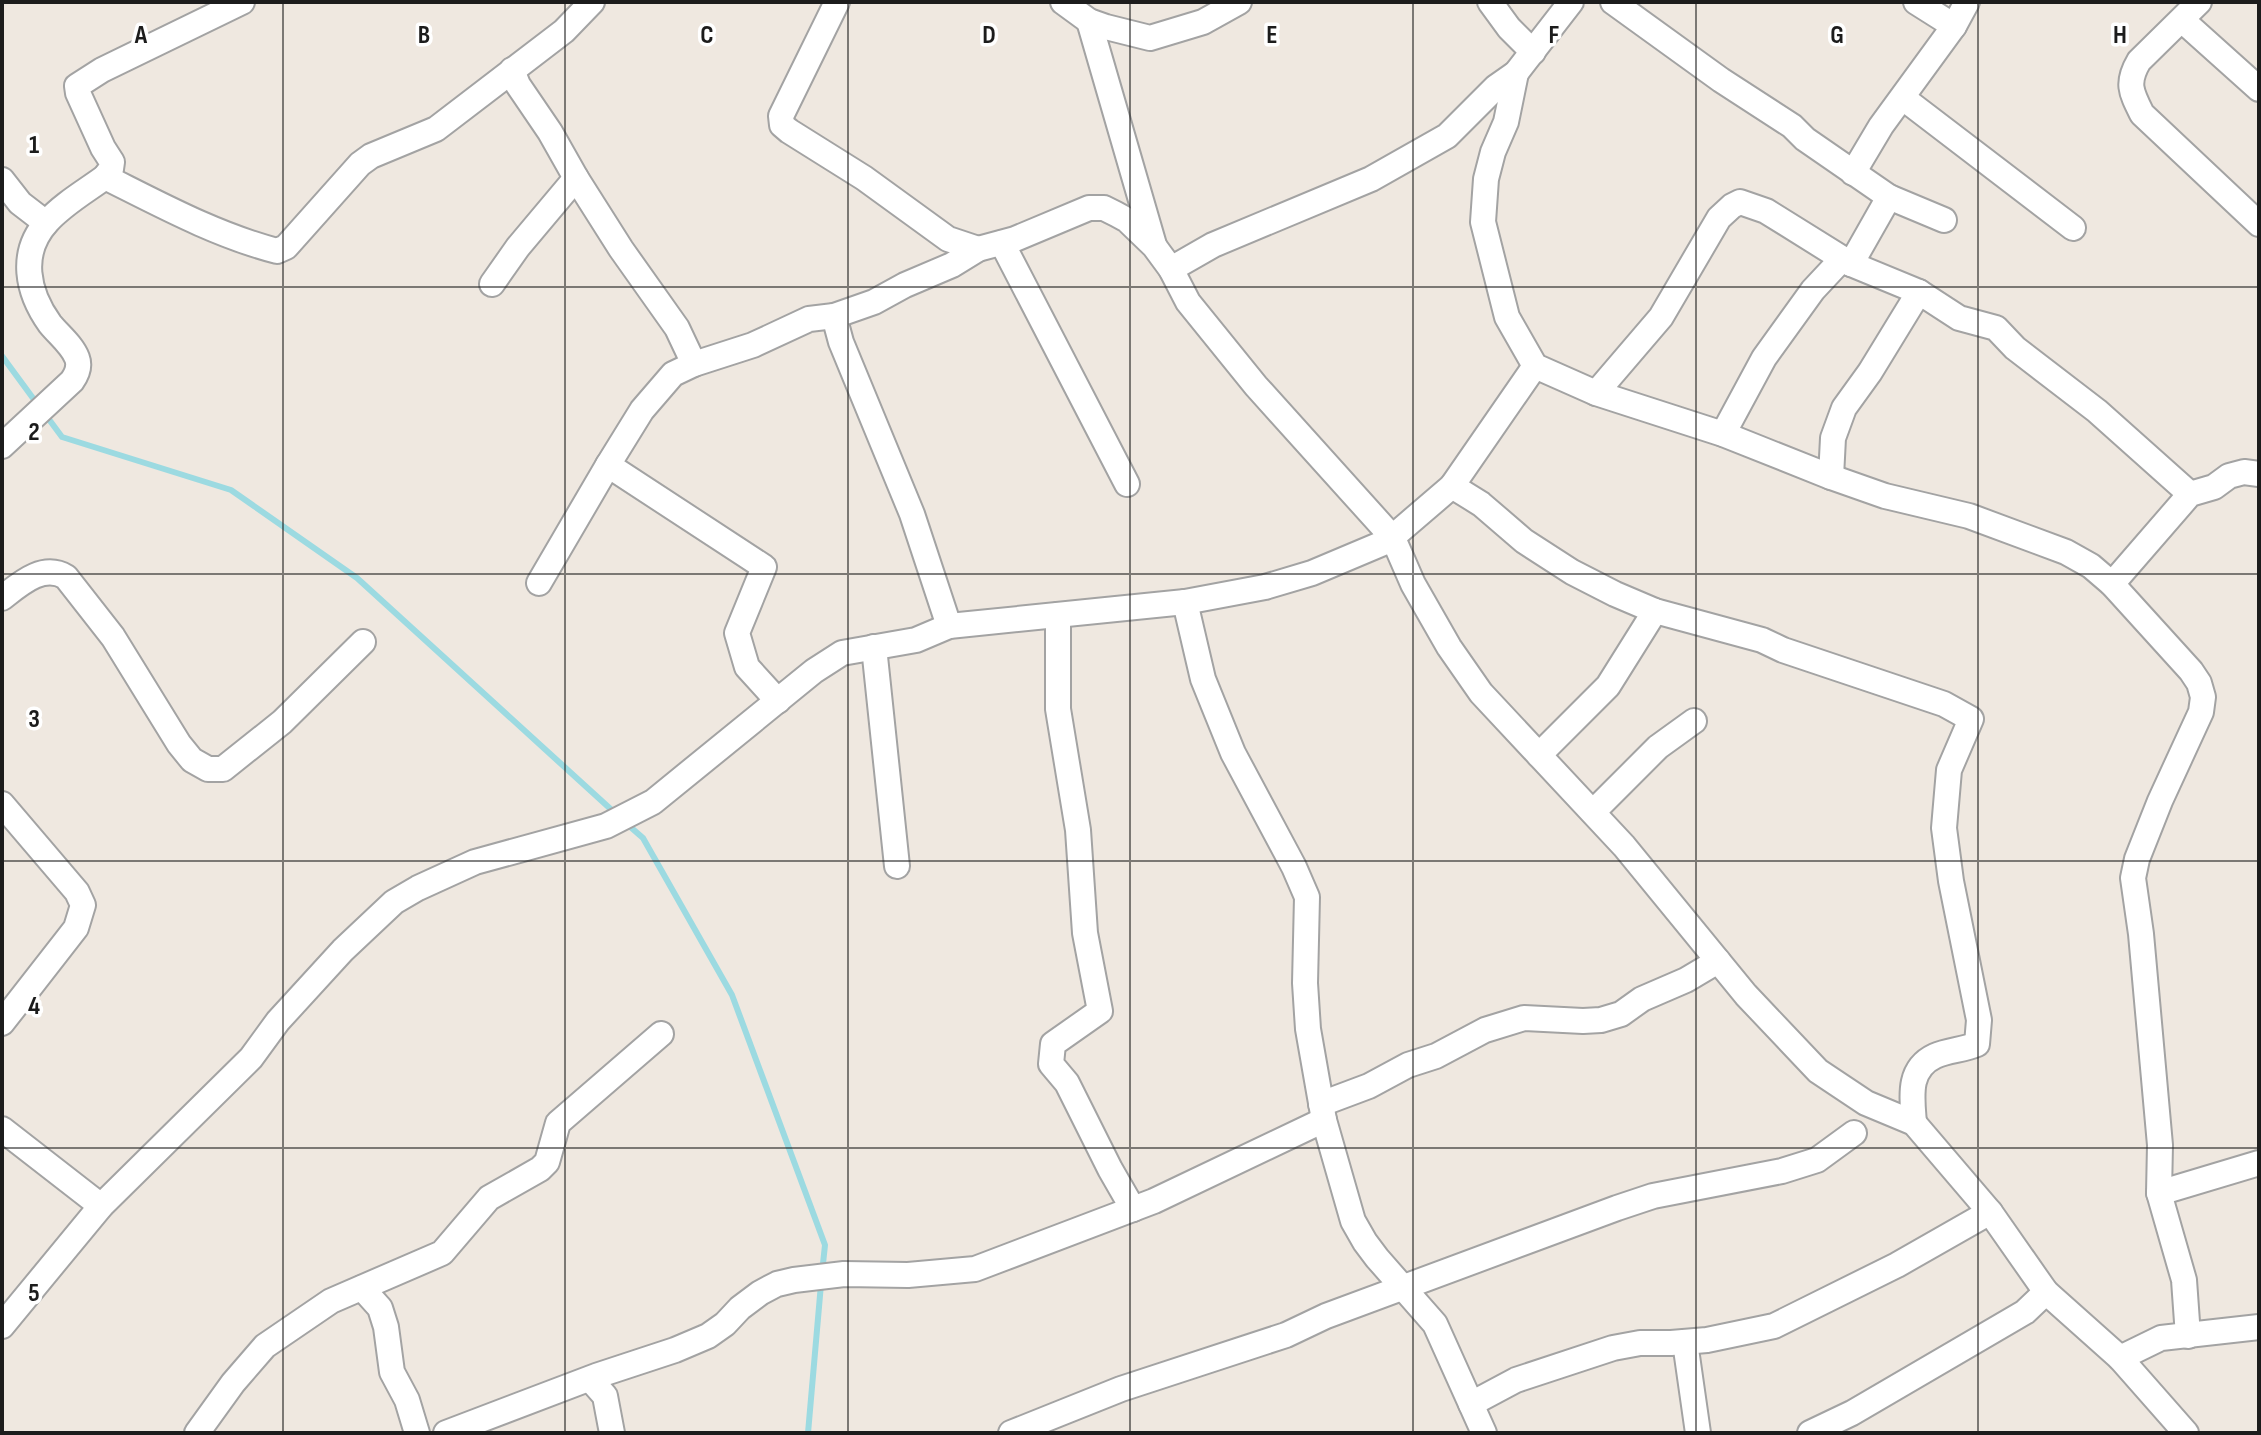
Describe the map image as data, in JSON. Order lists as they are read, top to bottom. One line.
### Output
{"grid":{"columns":["A","B","C","D","E","F","G","H"],"rows":["1","2","3","4","5"]}}
